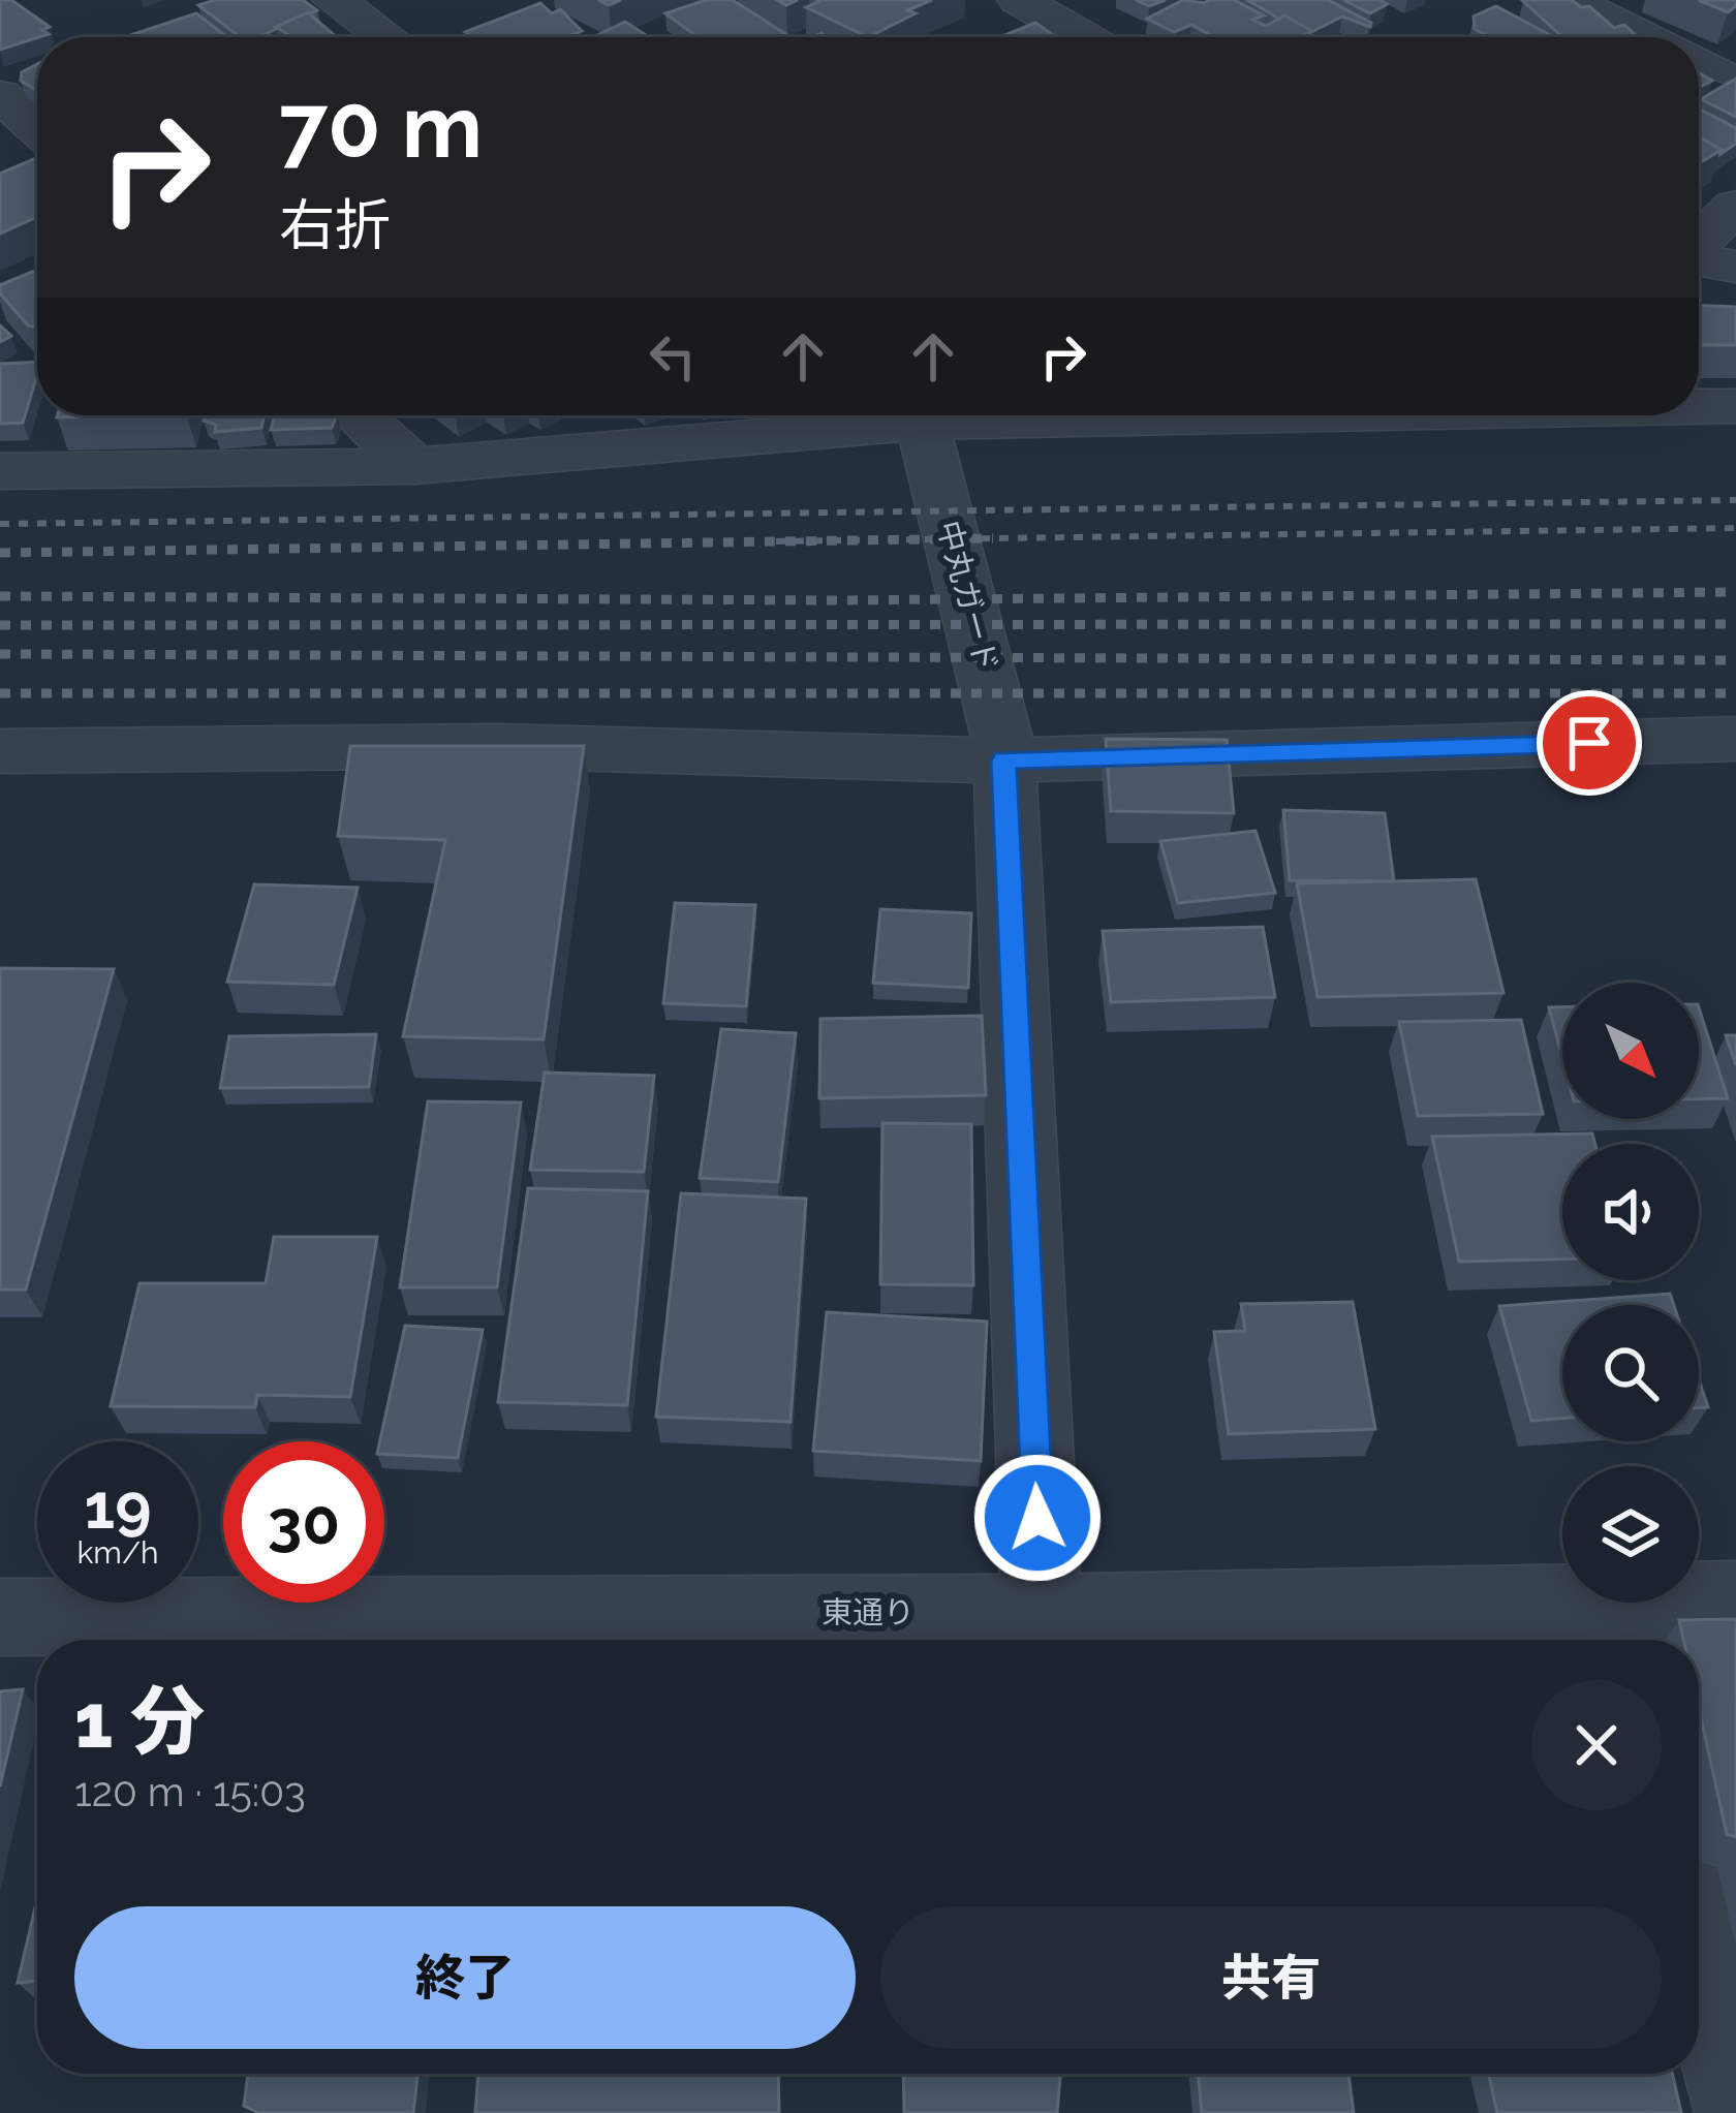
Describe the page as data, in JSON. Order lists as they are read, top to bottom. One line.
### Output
{"streets":{"street":["中丸ガード","東通り"]},"crossings":[["中丸ガード","東通り"]],"north":"bottom right","page":{"turn":["70 m","右折"],"speed":"19 km/h","limit":"30","heading":["1 分","120 m · 15:03"],"buttons":["終了","共有"]}}
